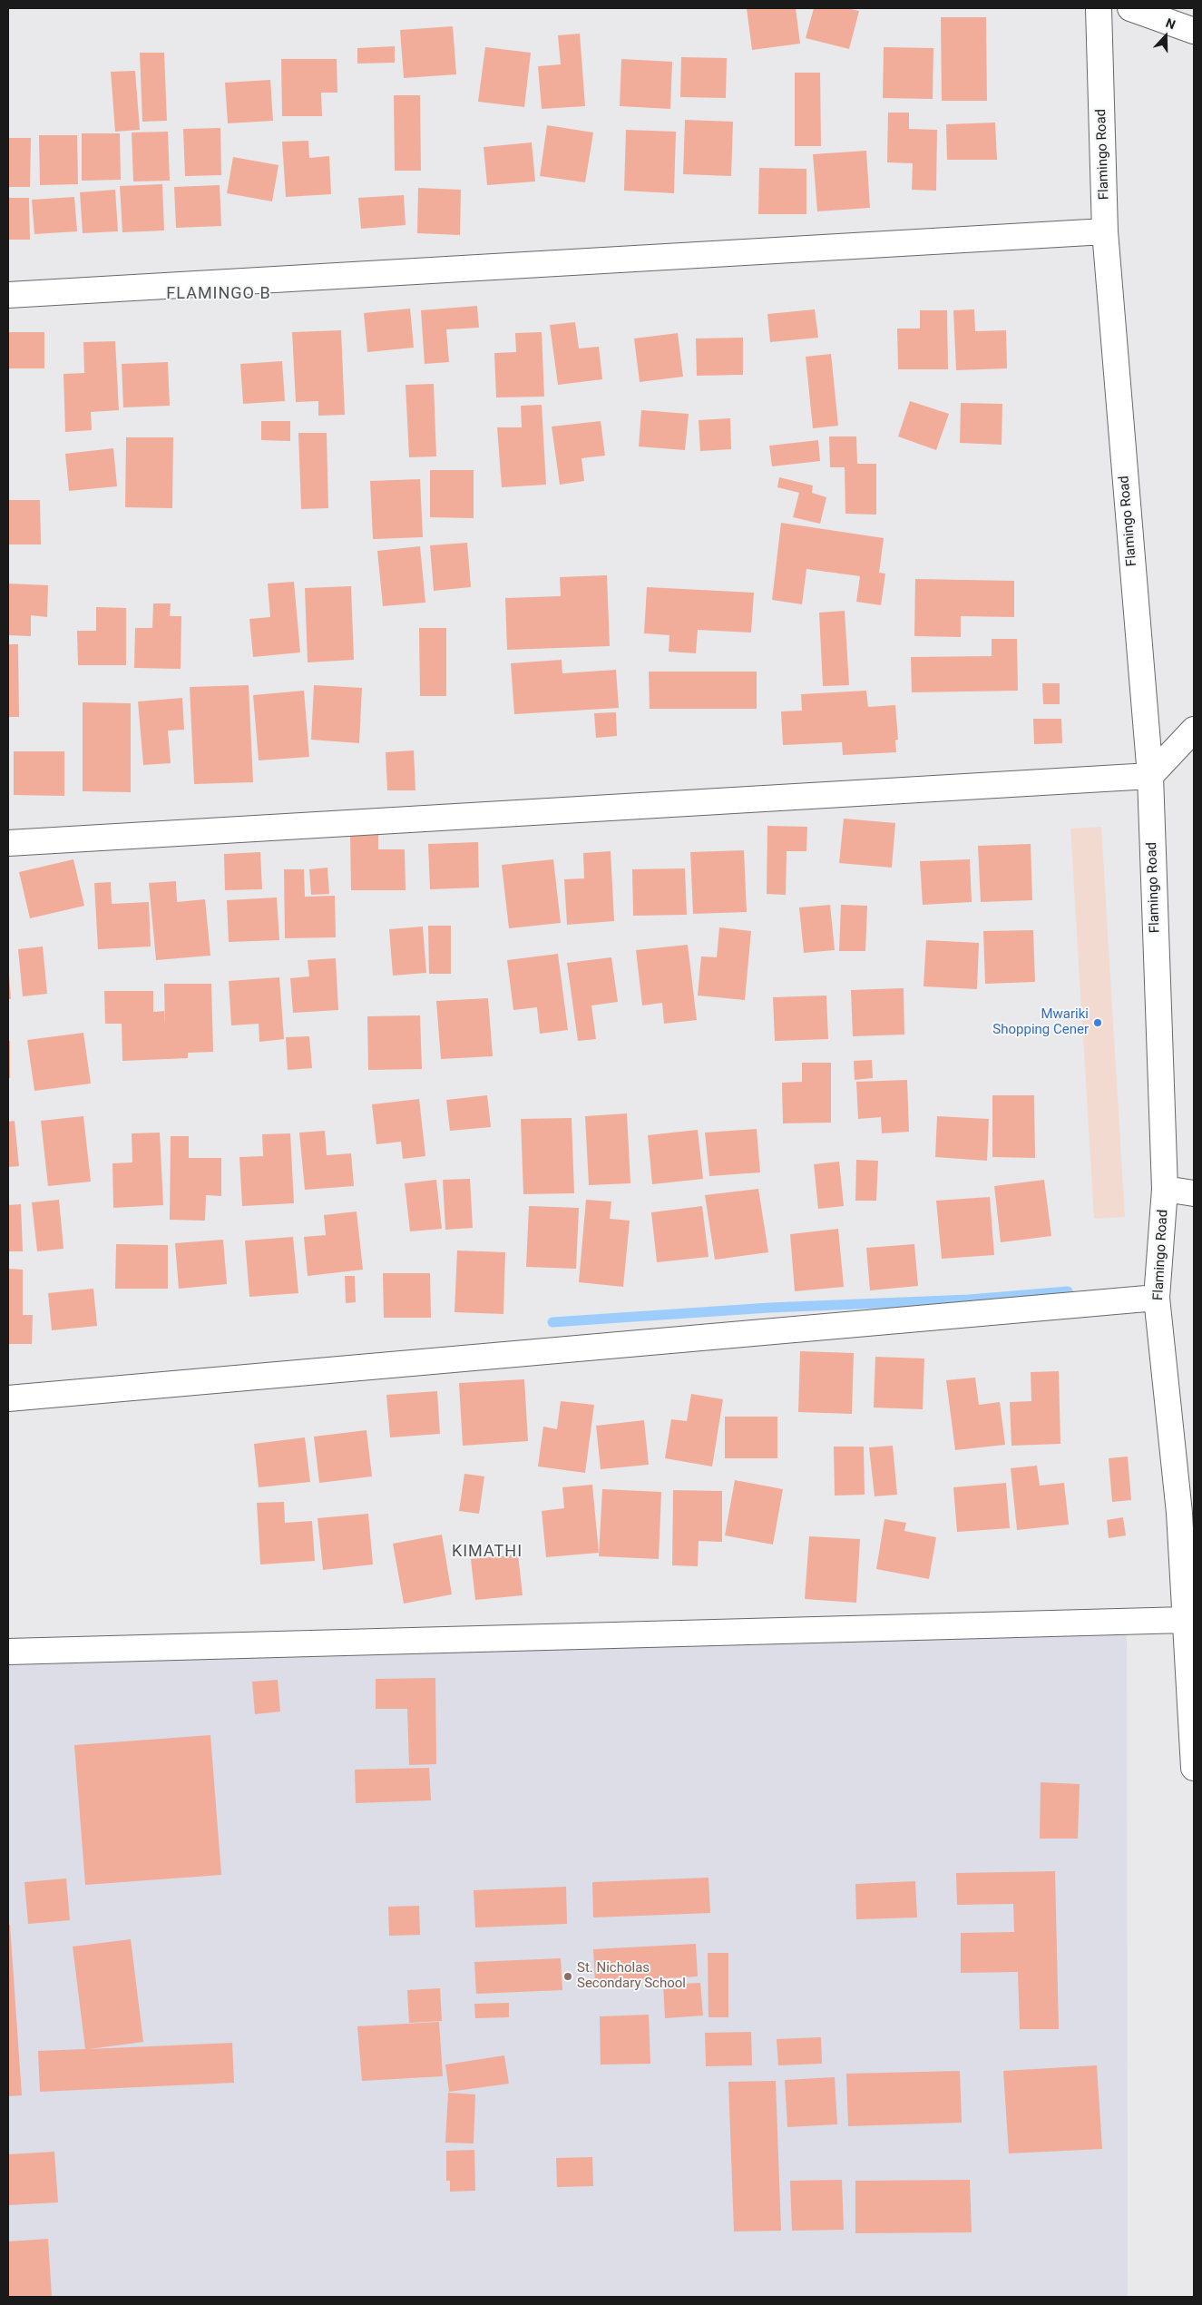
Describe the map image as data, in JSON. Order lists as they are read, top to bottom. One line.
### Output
{"streets":{"street":["Flamingo Road"]},"districts":["FLAMINGO B","KIMATHI"],"places":["Mwariki Shopping Cener","St. Nicholas Secondary School"],"north":"top"}
